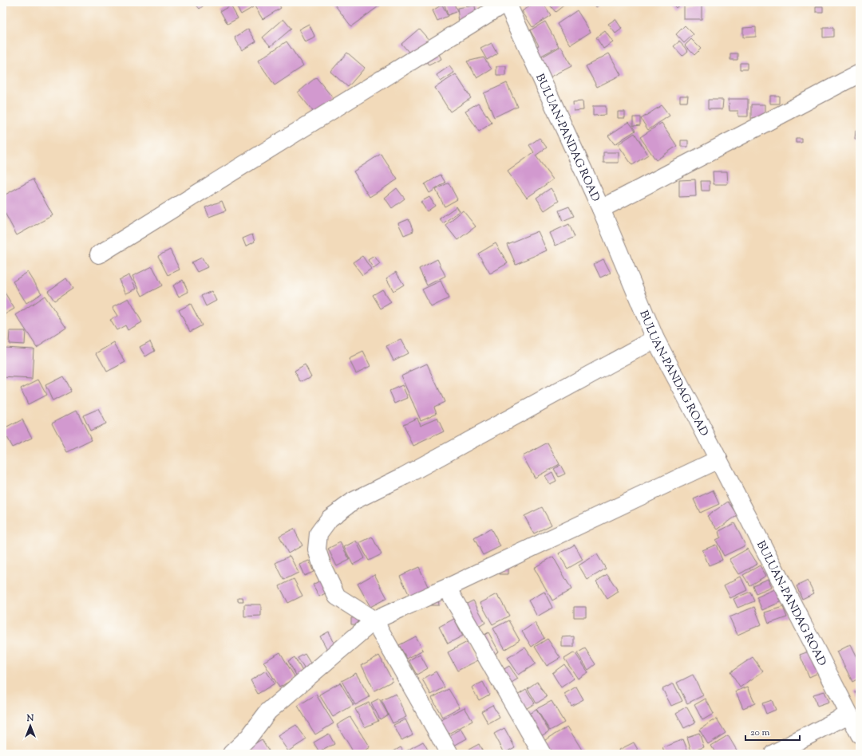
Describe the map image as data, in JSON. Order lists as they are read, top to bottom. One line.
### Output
{"streets":{"street":["BULUAN-PANDAG ROAD"]},"scale_bar":"20 m","north":"top"}
